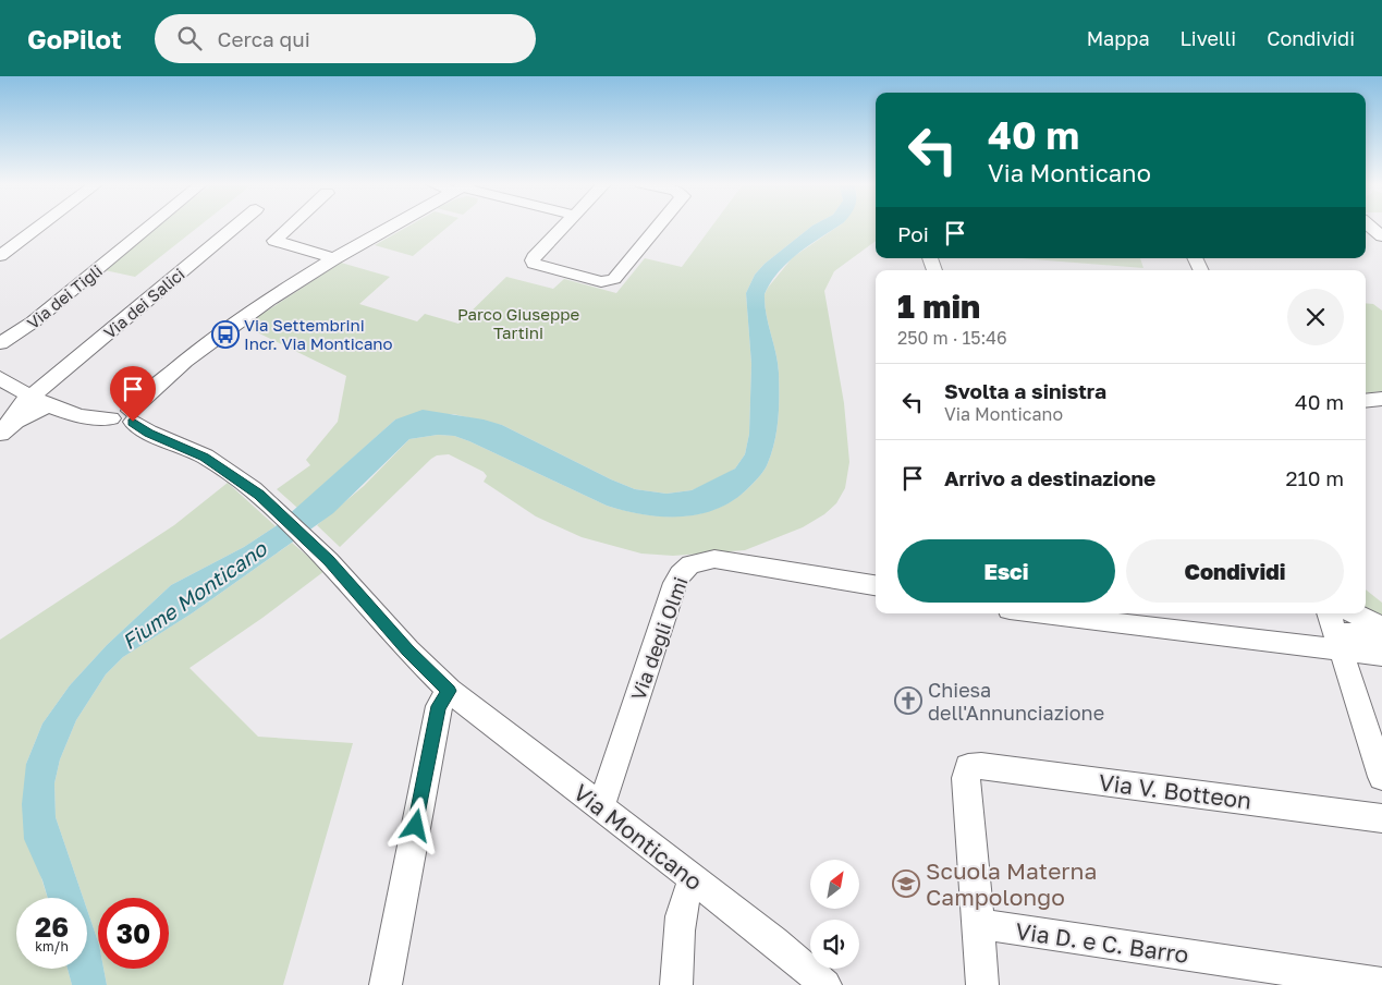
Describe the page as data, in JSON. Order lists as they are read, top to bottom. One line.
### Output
{"streets":{"street":["Via dei Tigli","Via dei Salici","Via degli Olmi","Via V. Botteon","Via Monticano","Via D. e C. Barro"]},"crossings":[["Via degli Olmi","Via Monticano"],["Via V. Botteon","Via D. e C. Barro"]],"water":["Fiume Monticano"],"parks":["Parco Giuseppe Tartini"],"places":{"bus stop":["Via Settembrini Incr. Via Monticano"],"church":["Chiesa dell'Annunciazione"],"school or university":["Scuola Materna Campolongo"]},"north":"top right","page":{"header":"GoPilot","search":"Cerca qui","nav":["Mappa","Livelli","Condividi"],"turn":["40 m","Via Monticano"],"then":"Poi","heading":["1 min","250 m · 15:46"],"list":[{"name":"Svolta a sinistra","note":"Via Monticano","value":"40 m"},{"name":"Arrivo a destinazione","value":"210 m"}],"buttons":["Esci","Condividi"],"speed":"26 km/h","limit":"30"}}
